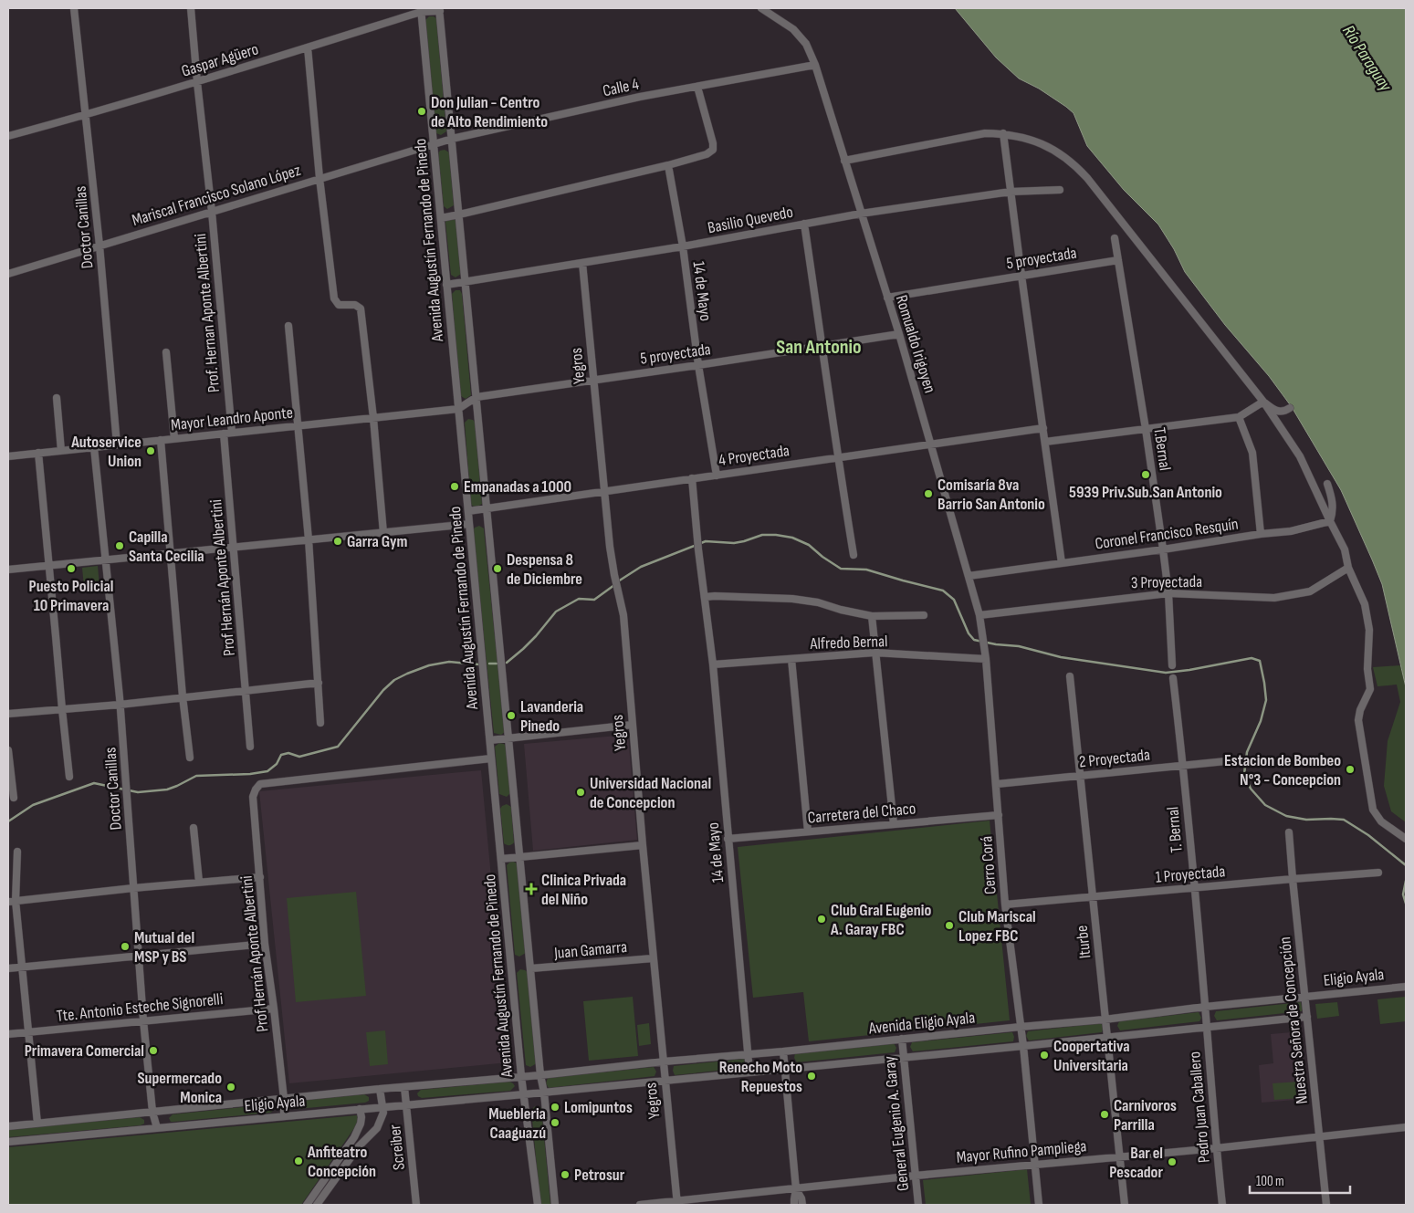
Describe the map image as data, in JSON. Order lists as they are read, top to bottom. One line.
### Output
{"streets":{"street":["Gaspar Agüero","Calle 4","Mariscal Francisco Solano López","Basilio Quevedo","Doctor Canillas","Avenida Augustín Fernando de Pinedo","5 proyectada","14 de Mayo","Prof. Hernan Aponte Albertini","Romualdo Irigoyen","Yegros","Mayor Leandro Aponte","T.Bernal","4 Proyectada","Coronel Francisco Resquín","Prof Hernán Aponte Albertini","3 Proyectada","Alfredo Bernal","2 Proyectada","Carretera del Chaco","T. Bernal","Cerro Corá","1 Proyectada","Iturbe","Juan Gamarra","Eligio Ayala","Tte. Antonio Esteche Signorelli","Nuestra Señora de Concepción","Avenida Eligio Ayala","Pedro Juan Caballero","General Eugenio A. Garay","Screiber","Mayor Rufino Pampliega"]},"crossings":[["Gaspar Agüero","Doctor Canillas"],["Gaspar Agüero","Avenida Augustín Fernando de Pinedo"],["Gaspar Agüero","Prof. Hernan Aponte Albertini"],["Calle 4","Mariscal Francisco Solano López"],["Calle 4","Avenida Augustín Fernando de Pinedo"],["Calle 4","Romualdo Irigoyen"],["Mariscal Francisco Solano López","Doctor Canillas"],["Mariscal Francisco Solano López","Avenida Augustín Fernando de Pinedo"],["Mariscal Francisco Solano López","Prof. Hernan Aponte Albertini"],["Basilio Quevedo","Avenida Augustín Fernando de Pinedo"],["Basilio Quevedo","14 de Mayo"],["Basilio Quevedo","Romualdo Irigoyen"],["Basilio Quevedo","Yegros"],["Doctor Canillas","Mayor Leandro Aponte"],["Doctor Canillas","Eligio Ayala"],["Doctor Canillas","Tte. Antonio Esteche Signorelli"],["Avenida Augustín Fernando de Pinedo","5 proyectada"],["Avenida Augustín Fernando de Pinedo","Mayor Leandro Aponte"],["Avenida Augustín Fernando de Pinedo","4 Proyectada"],["Avenida Augustín Fernando de Pinedo","Prof Hernán Aponte Albertini"],["Avenida Augustín Fernando de Pinedo","Juan Gamarra"],["Avenida Augustín Fernando de Pinedo","Eligio Ayala"],["Avenida Augustín Fernando de Pinedo","Avenida Eligio Ayala"],["5 proyectada","14 de Mayo"],["5 proyectada","Romualdo Irigoyen"],["5 proyectada","Yegros"],["5 proyectada","Mayor Leandro Aponte"],["5 proyectada","T.Bernal"],["14 de Mayo","4 Proyectada"],["14 de Mayo","Alfredo Bernal"],["14 de Mayo","Carretera del Chaco"],["14 de Mayo","Avenida Eligio Ayala"],["Prof. Hernan Aponte Albertini","Mayor Leandro Aponte"],["Romualdo Irigoyen","4 Proyectada"],["Romualdo Irigoyen","Coronel Francisco Resquín"],["Romualdo Irigoyen","3 Proyectada"],["Romualdo Irigoyen","Cerro Corá"],["Yegros","4 Proyectada"],["Yegros","Juan Gamarra"],["Yegros","Avenida Eligio Ayala"],["Yegros","Mayor Rufino Pampliega"],["Mayor Leandro Aponte","Prof Hernán Aponte Albertini"],["T.Bernal","Coronel Francisco Resquín"],["T.Bernal","3 Proyectada"],["Prof Hernán Aponte Albertini","Eligio Ayala"],["Prof Hernán Aponte Albertini","Tte. Antonio Esteche Signorelli"],["Alfredo Bernal","Cerro Corá"],["2 Proyectada","T. Bernal"],["2 Proyectada","Cerro Corá"],["2 Proyectada","Iturbe"],["Carretera del Chaco","Cerro Corá"],["T. Bernal","1 Proyectada"],["T. Bernal","Avenida Eligio Ayala"],["T. Bernal","Pedro Juan Caballero"],["Cerro Corá","1 Proyectada"],["Cerro Corá","Avenida Eligio Ayala"],["Cerro Corá","Mayor Rufino Pampliega"],["1 Proyectada","Iturbe"],["1 Proyectada","Nuestra Señora de Concepción"],["Iturbe","Avenida Eligio Ayala"],["Iturbe","Mayor Rufino Pampliega"],["Eligio Ayala","Nuestra Señora de Concepción"],["Eligio Ayala","Avenida Eligio Ayala"],["Eligio Ayala","Screiber"],["Nuestra Señora de Concepción","Avenida Eligio Ayala"],["Nuestra Señora de Concepción","Mayor Rufino Pampliega"],["Avenida Eligio Ayala","Pedro Juan Caballero"],["Avenida Eligio Ayala","General Eugenio A. Garay"],["Pedro Juan Caballero","Mayor Rufino Pampliega"],["General Eugenio A. Garay","Mayor Rufino Pampliega"]],"districts":["San Antonio"],"water":["Río Paraguay"],"places":{"other":["Don Julian - Centro de Alto Rendimiento","Autoservice Union","5939 Priv.Sub.San Antonio","Empanadas a 1000","Comisaría 8va Barrio San Antonio","Garra Gym","Capilla Santa Cecilia","Puesto Policial 10 Primavera","Despensa 8 de Diciembre","Lavanderia Pinedo","Estacion de Bombeo N°3 - Concepcion","Universidad Nacional de Concepcion","Club Gral Eugenio A. Garay FBC","Club Mariscal Lopez FBC","Mutual del MSP y BS","Primavera Comercial","Coopertativa Universitaria","Renecho Moto Repuestos","Supermercado Monica","Lomipuntos","Carnivoros Parrilla","Muebleria Caaguazú","Anfiteatro Concepción","Bar el Pescador","Petrosur"],"health":["Clinica Privada del Niño"]},"scale_bar":"100 m"}
